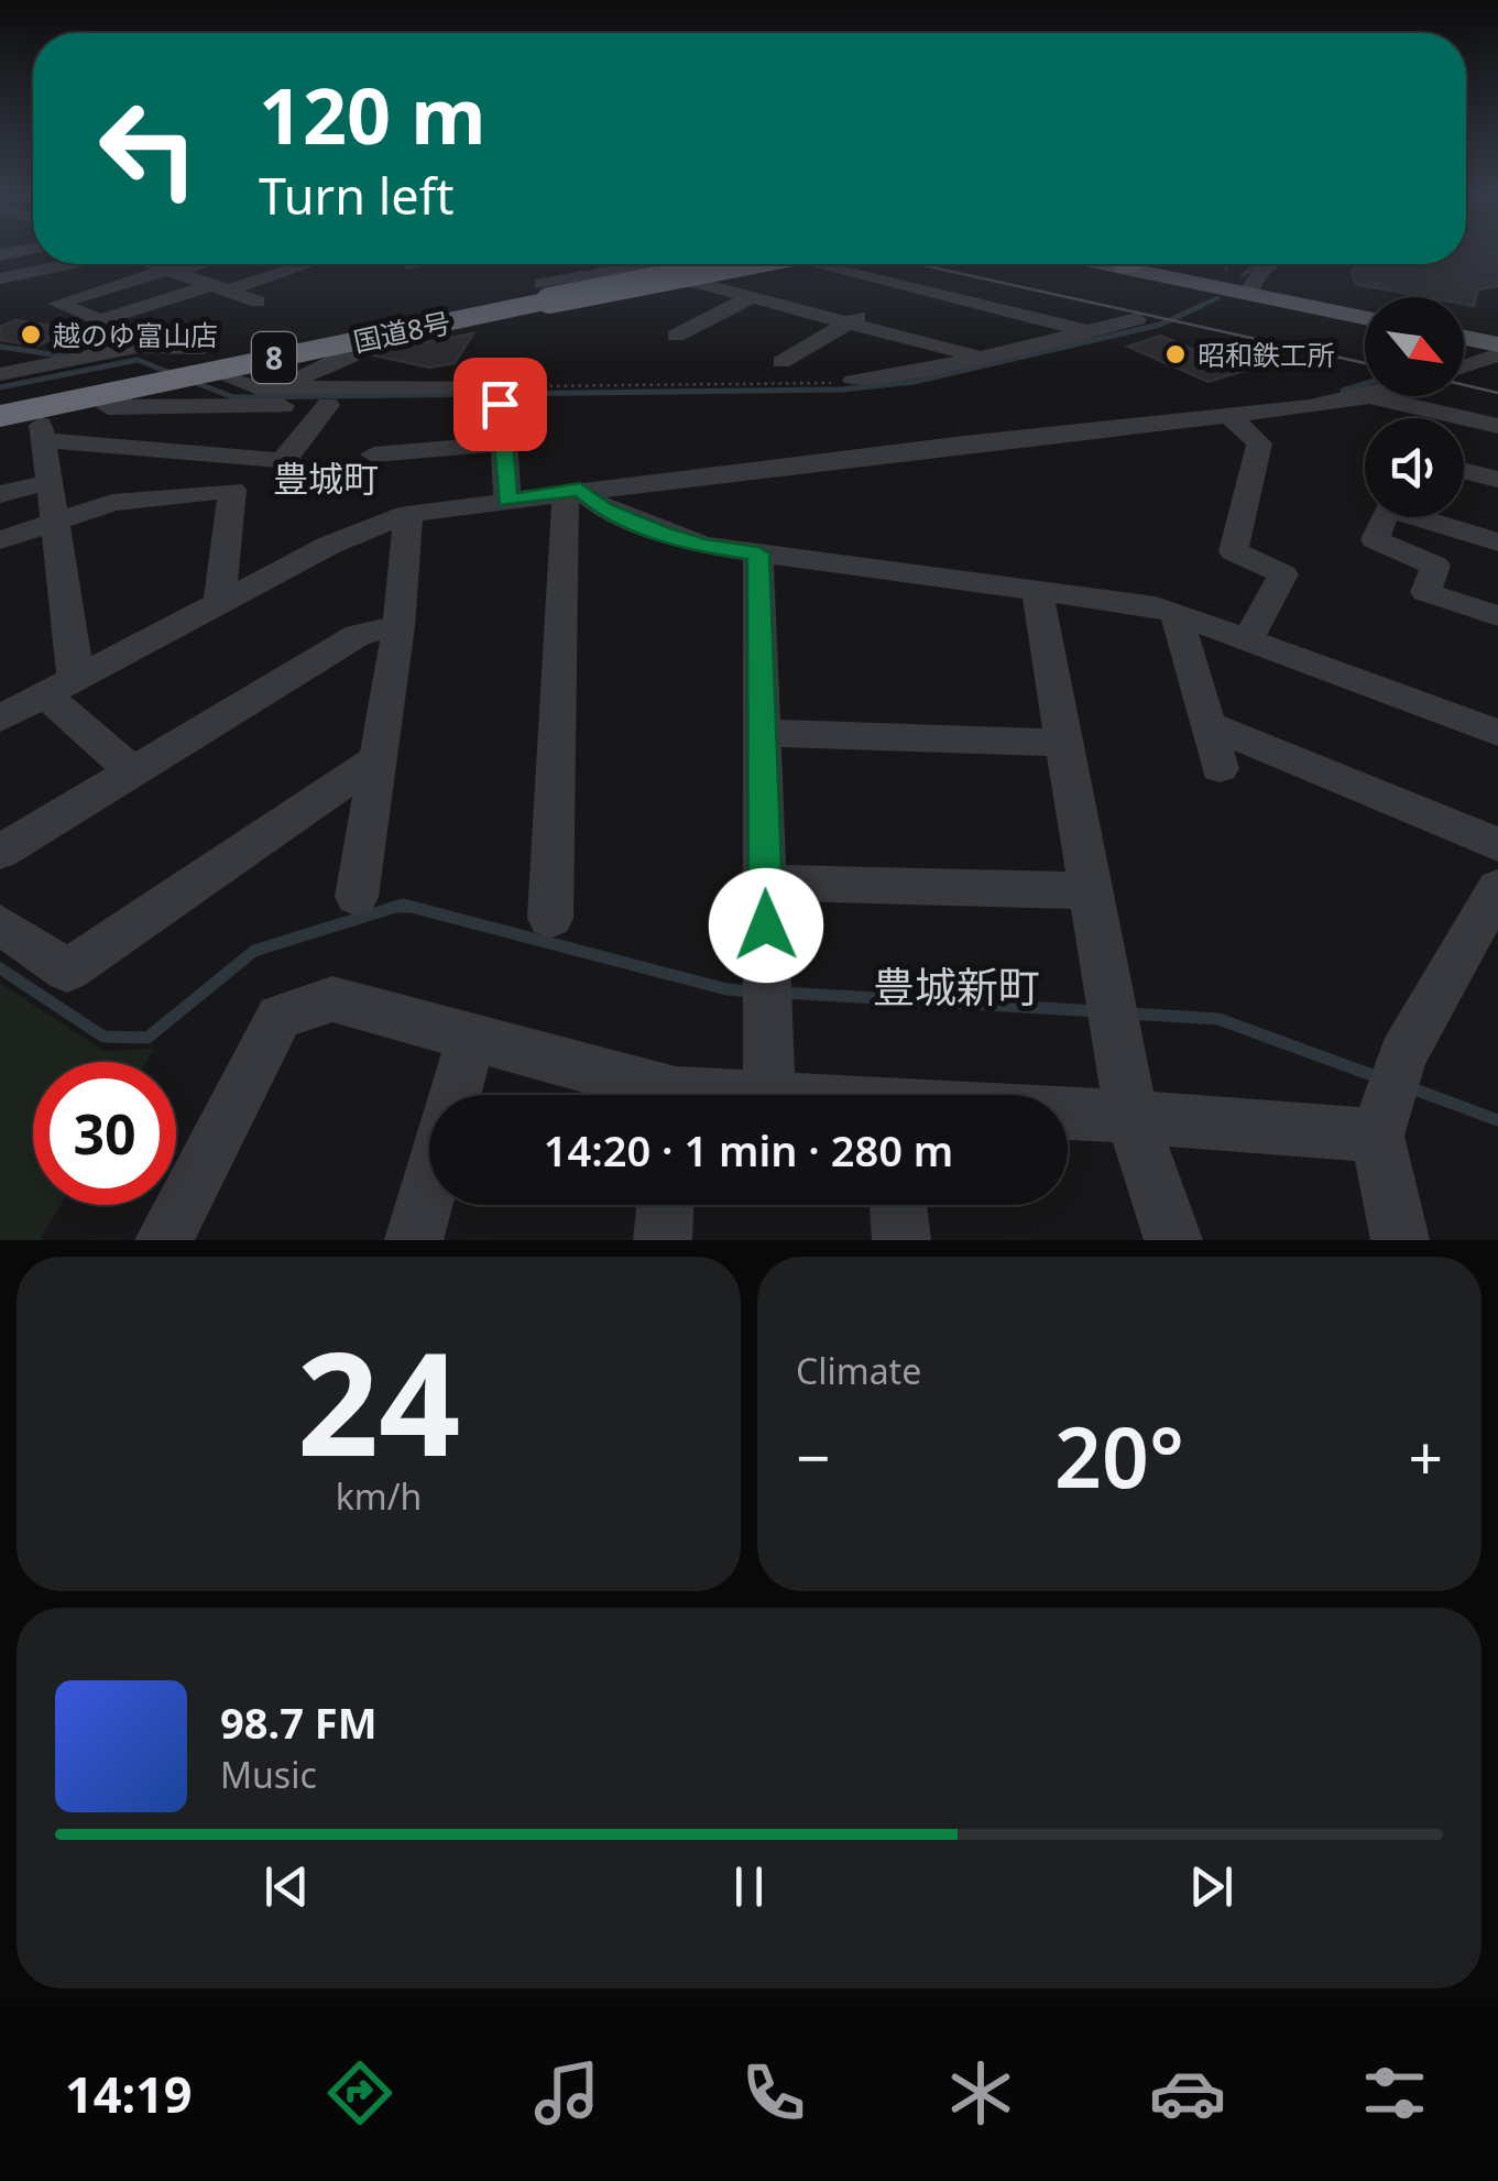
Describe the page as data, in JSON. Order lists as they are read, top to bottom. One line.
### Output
{"streets":{"highway":["国道8号","8"]},"districts":["豊城町","豊城新町"],"places":["越のゆ富山店","昭和鉄工所"],"north":"bottom right","page":{"turn":["120 m","Turn left"],"limit":"30","trip":"14:20 · 1 min · 280 m","tile":[["24","km/h"],"Climate"],"heat":["−","20°","+"],"song":["98.7 FM","Music"],"tabs":"14:19"}}
